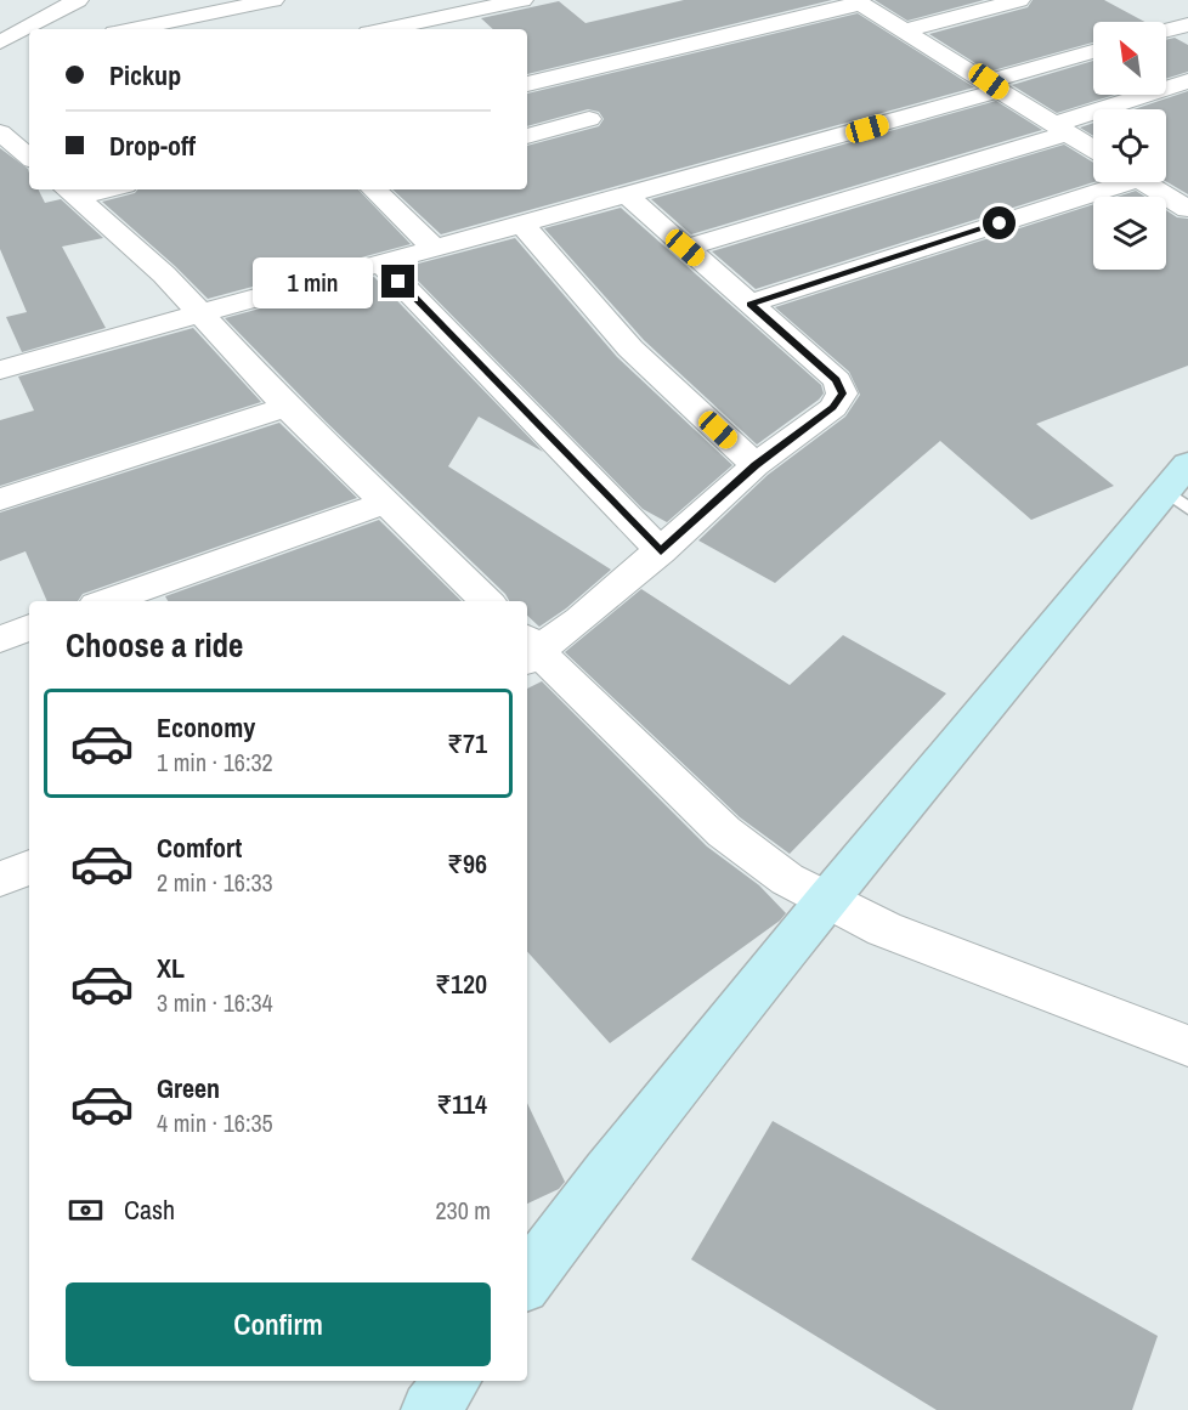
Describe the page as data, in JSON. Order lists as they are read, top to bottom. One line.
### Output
{"north":"top left","page":{"banner":["Pickup","Drop-off"],"bubble":"1 min","heading":"Choose a ride","list":[{"name":"Economy","note":"1 min · 16:32","value":"₹71"},{"name":"Comfort","note":"2 min · 16:33","value":"₹96"},{"name":"XL","note":"3 min · 16:34","value":"₹120"},{"name":"Green","note":"4 min · 16:35","value":"₹114"}],"pay":["Cash","230 m"],"buttons":"Confirm"}}
